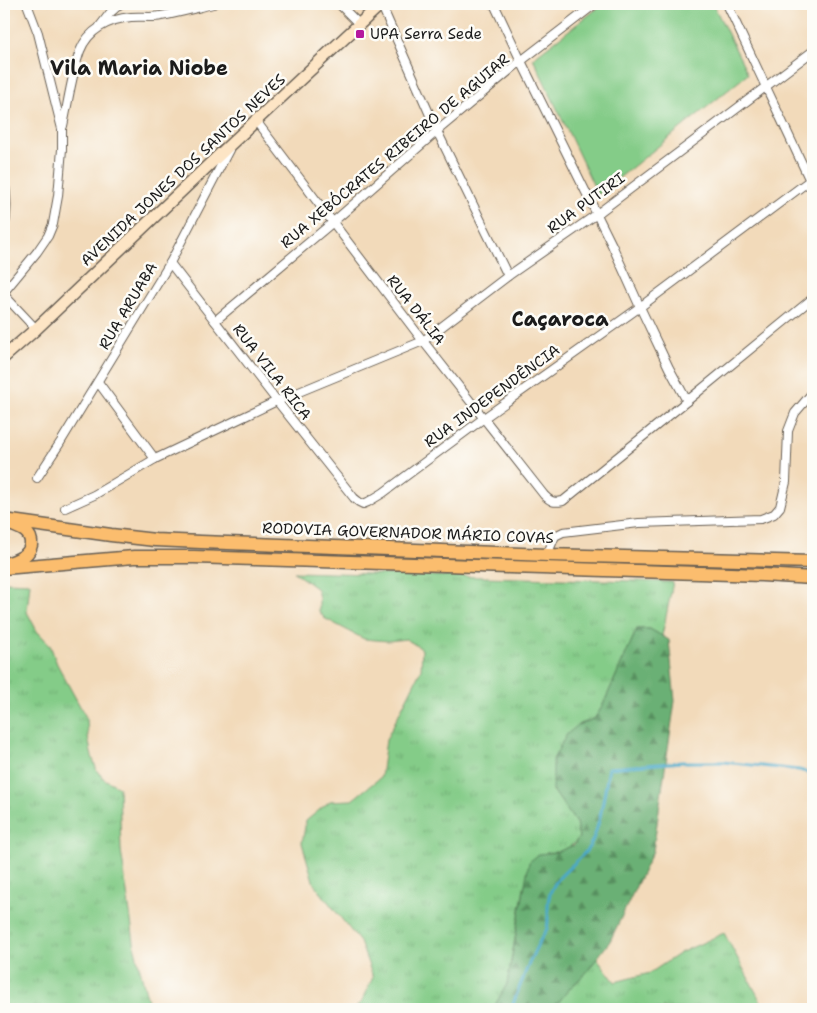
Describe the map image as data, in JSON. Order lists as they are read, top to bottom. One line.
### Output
{"streets":{"main road":["RODOVIA GOVERNADOR MÁRIO COVAS"],"street":["RUA XEBÓCRATES RIBEIRO DE AGUIAR","AVENIDA JONES DOS SANTOS NEVES","RUA PUTIRI","RUA ARUABA","RUA DÁLIA","RUA VILA RICA","RUA INDEPENDÊNCIA"]},"crossings":[["RUA XEBÓCRATES RIBEIRO DE AGUIAR","RUA DÁLIA"],["RUA XEBÓCRATES RIBEIRO DE AGUIAR","RUA VILA RICA"],["AVENIDA JONES DOS SANTOS NEVES","RUA ARUABA"],["AVENIDA JONES DOS SANTOS NEVES","RUA DÁLIA"],["RUA PUTIRI","RUA DÁLIA"],["RUA PUTIRI","RUA VILA RICA"],["RUA ARUABA","RUA VILA RICA"],["RUA DÁLIA","RUA INDEPENDÊNCIA"],["RUA VILA RICA","RUA INDEPENDÊNCIA"]],"districts":["Vila Maria Niobe","Caçaroca"],"places":{"transit":["UPA Serra Sede"]}}
